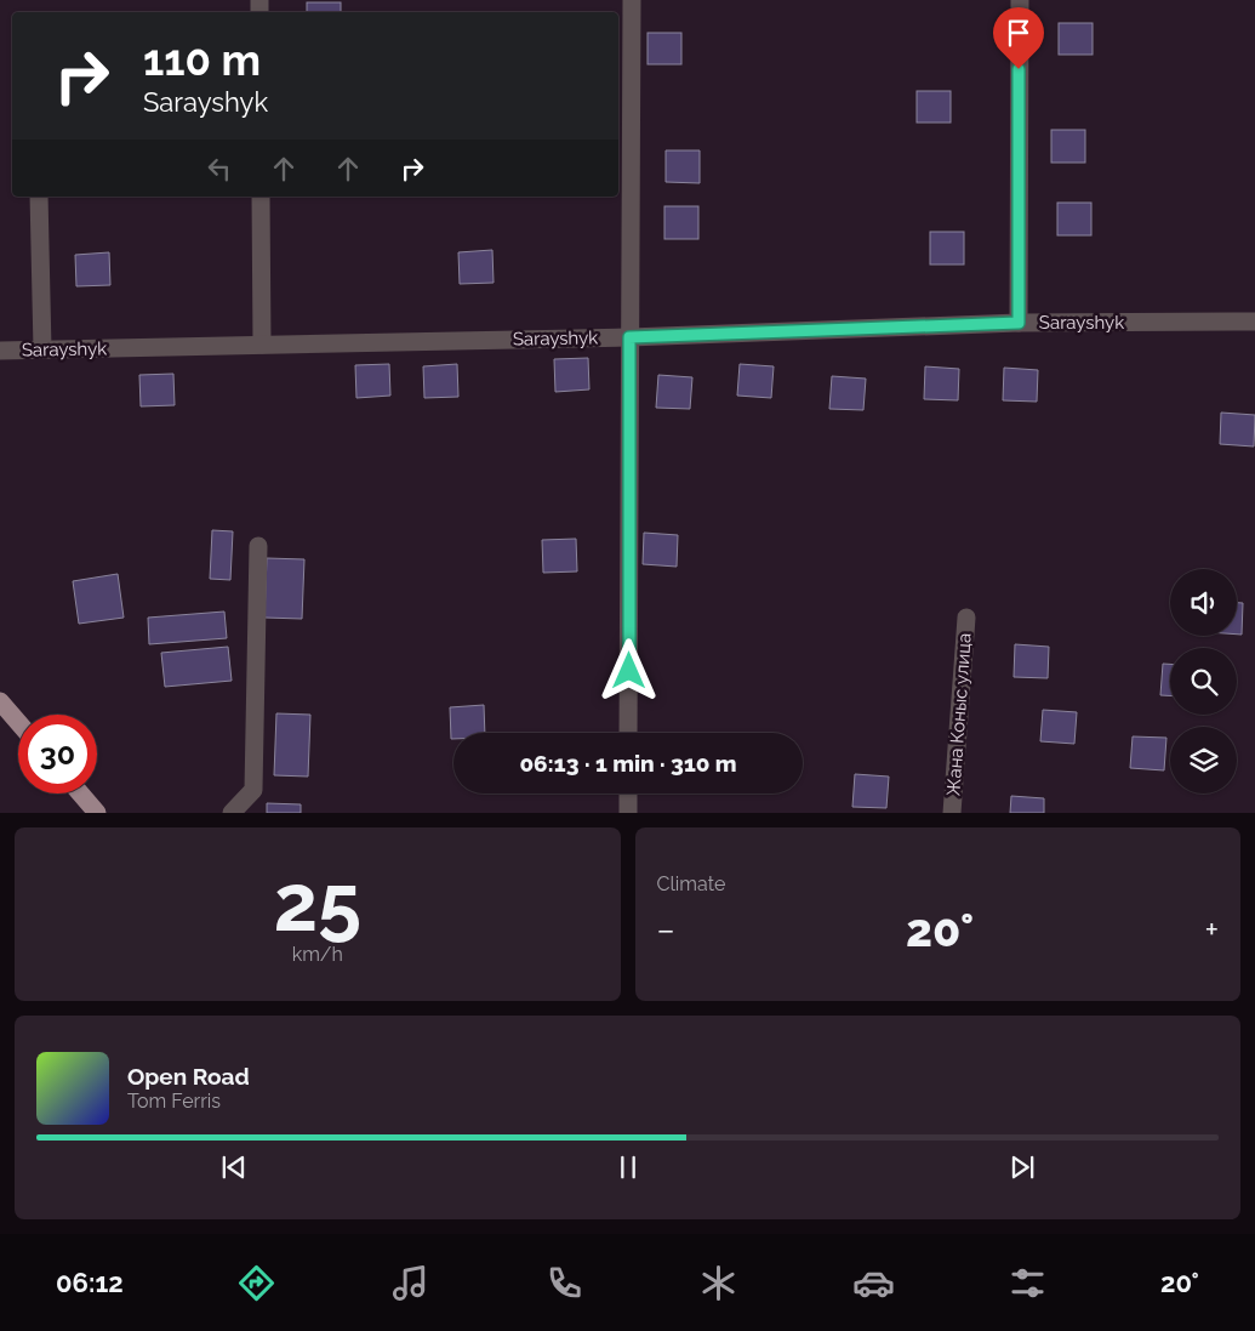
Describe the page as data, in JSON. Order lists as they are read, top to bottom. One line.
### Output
{"streets":{"street":["Sarayshyk","Жана Коныс улица"]},"page":{"turn":["110 m","Sarayshyk"],"limit":"30","trip":"06:13 · 1 min · 310 m","tile":[["25","km/h"],"Climate"],"heat":["−","20°","+"],"song":["Open Road","Tom Ferris"],"tabs":["06:12","20°"]}}
